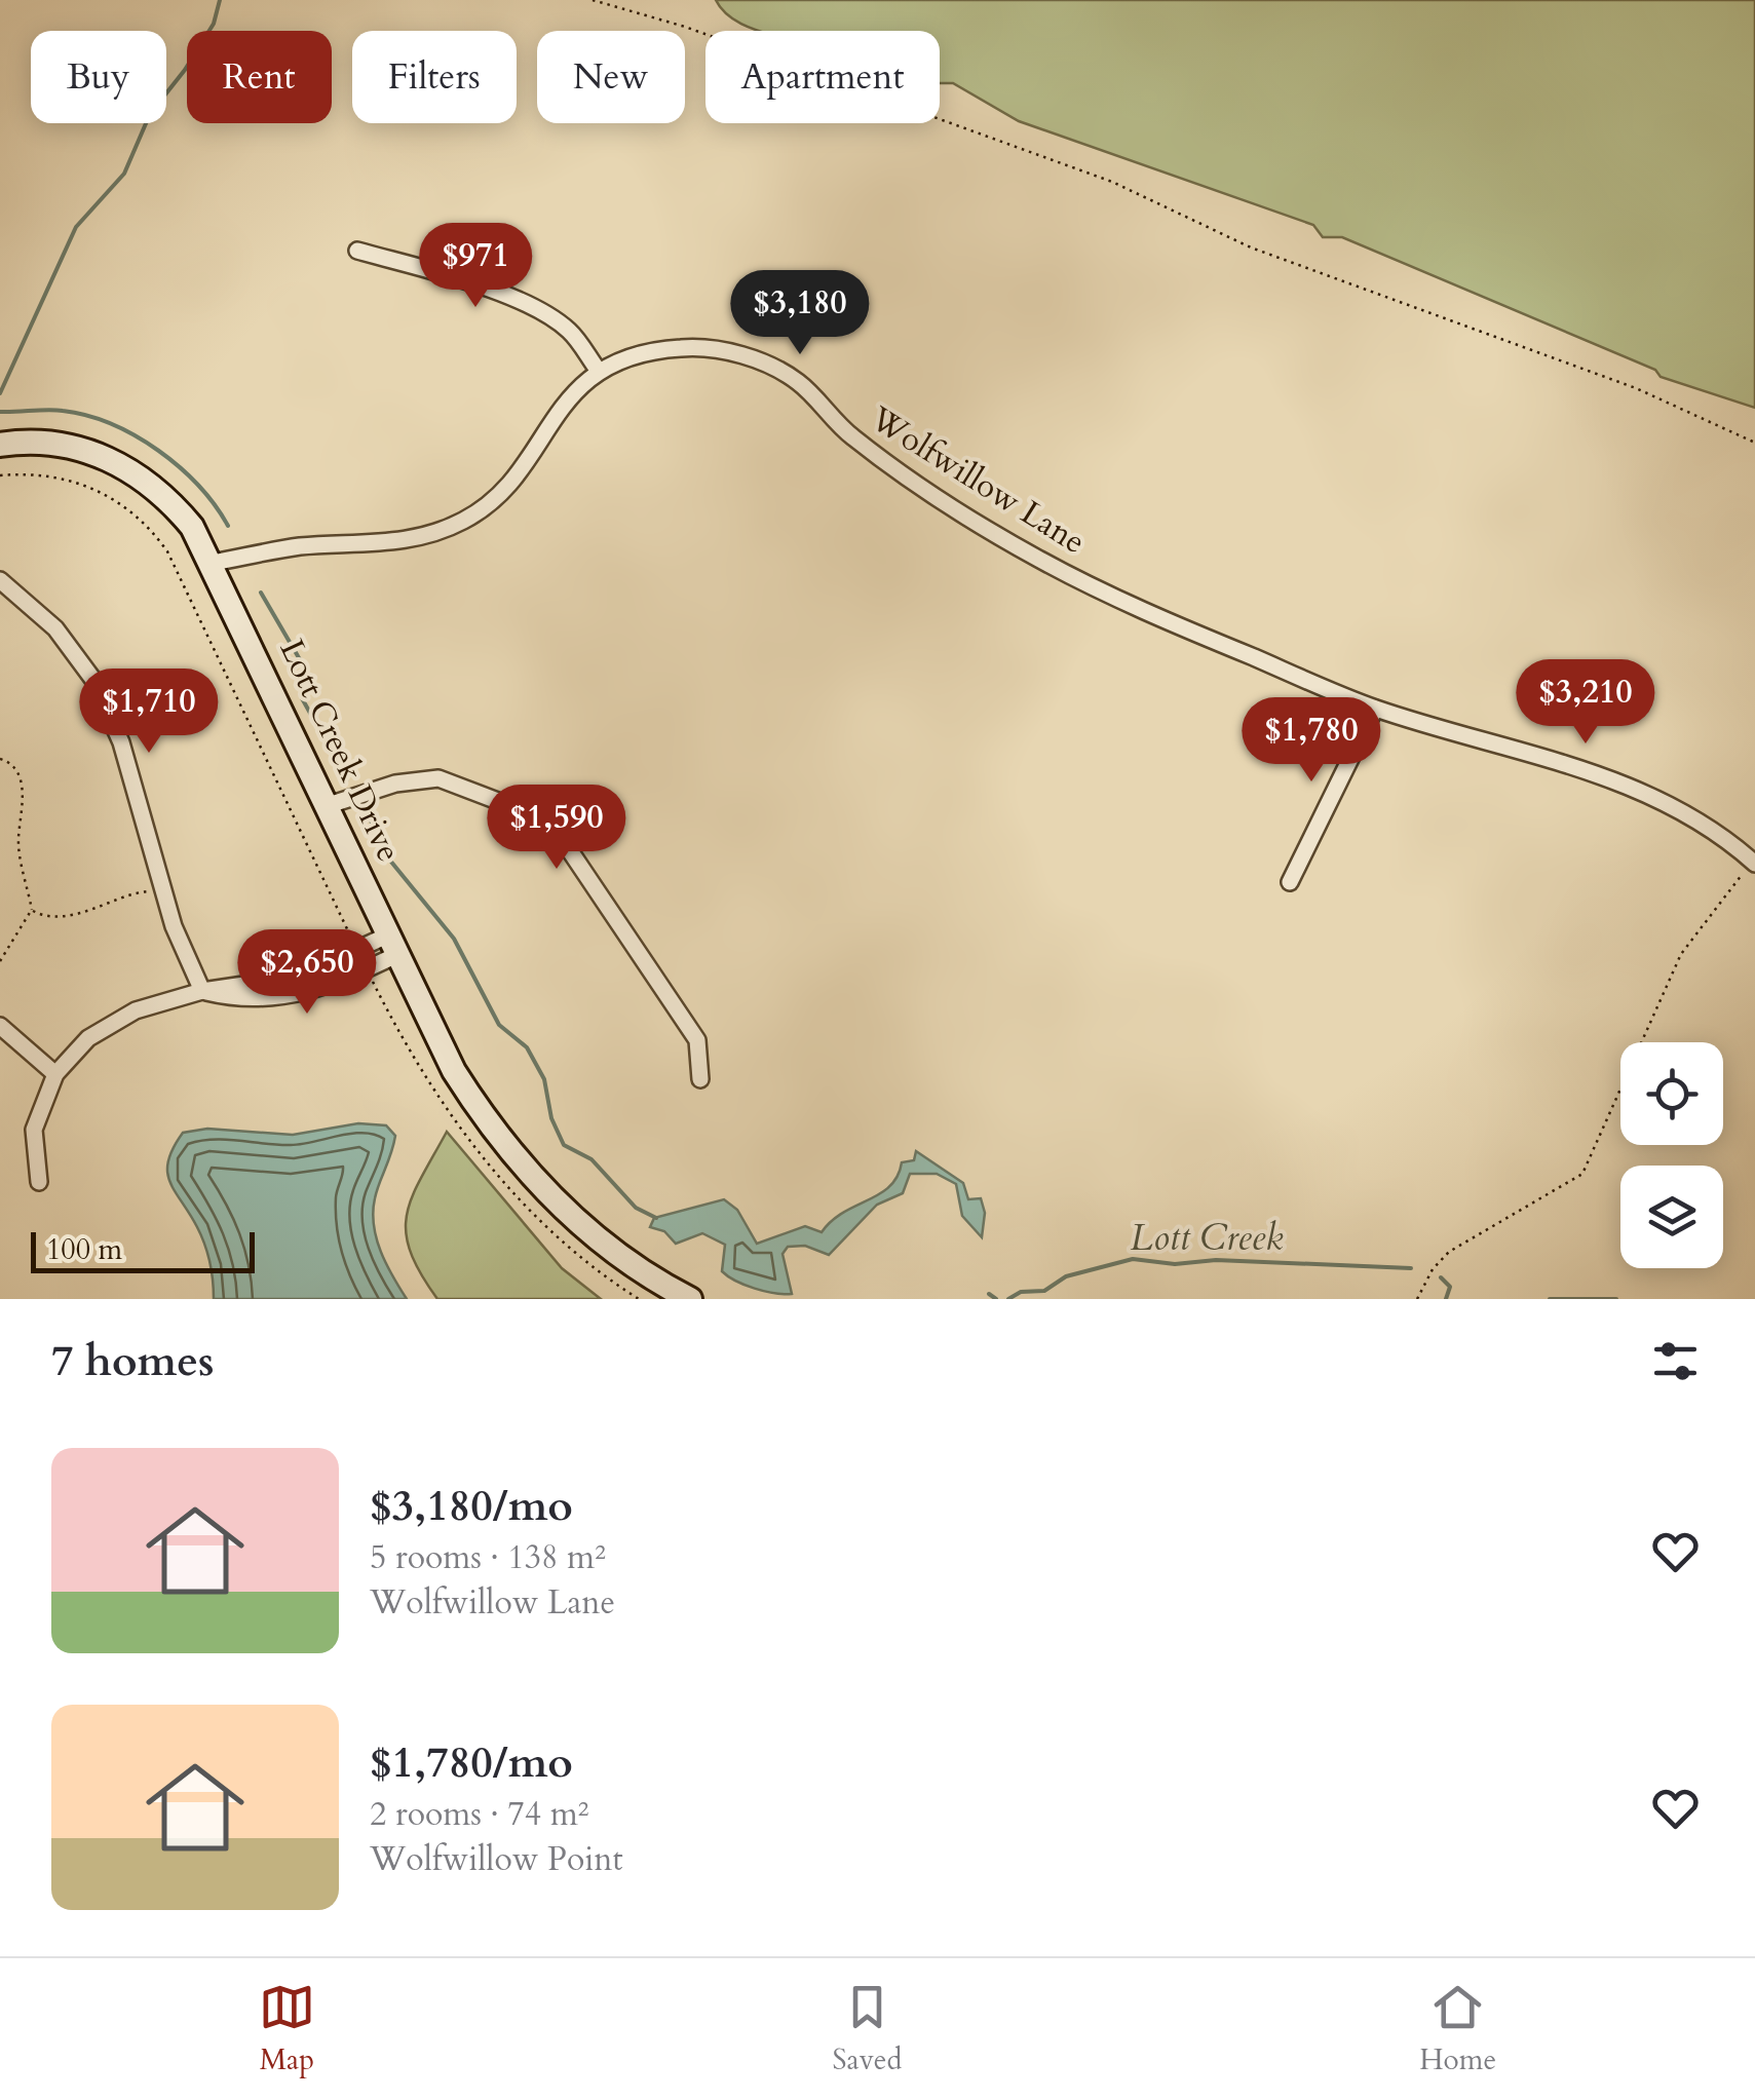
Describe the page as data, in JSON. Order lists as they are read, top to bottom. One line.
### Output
{"streets":{"street":["Wolfwillow Lane","Lott Creek Drive"]},"crossings":[["Wolfwillow Lane","Lott Creek Drive"]],"water":["Lott Creek"],"scale_bar":"100 m","page":{"chip":["Buy","Rent","Filters","New","Apartment"],"price":["$971","$3,180","$3,210","$1,710","$1,780","$1,590","$2,650"],"scale":"100 m","heading":"7 homes","list":[{"name":"$3,180/mo","note":"5 rooms · 138 m² · Wolfwillow Lane"},{"name":"$1,780/mo","note":"2 rooms · 74 m² · Wolfwillow Point"}],"tabs":["Map","Saved","Home"]}}
